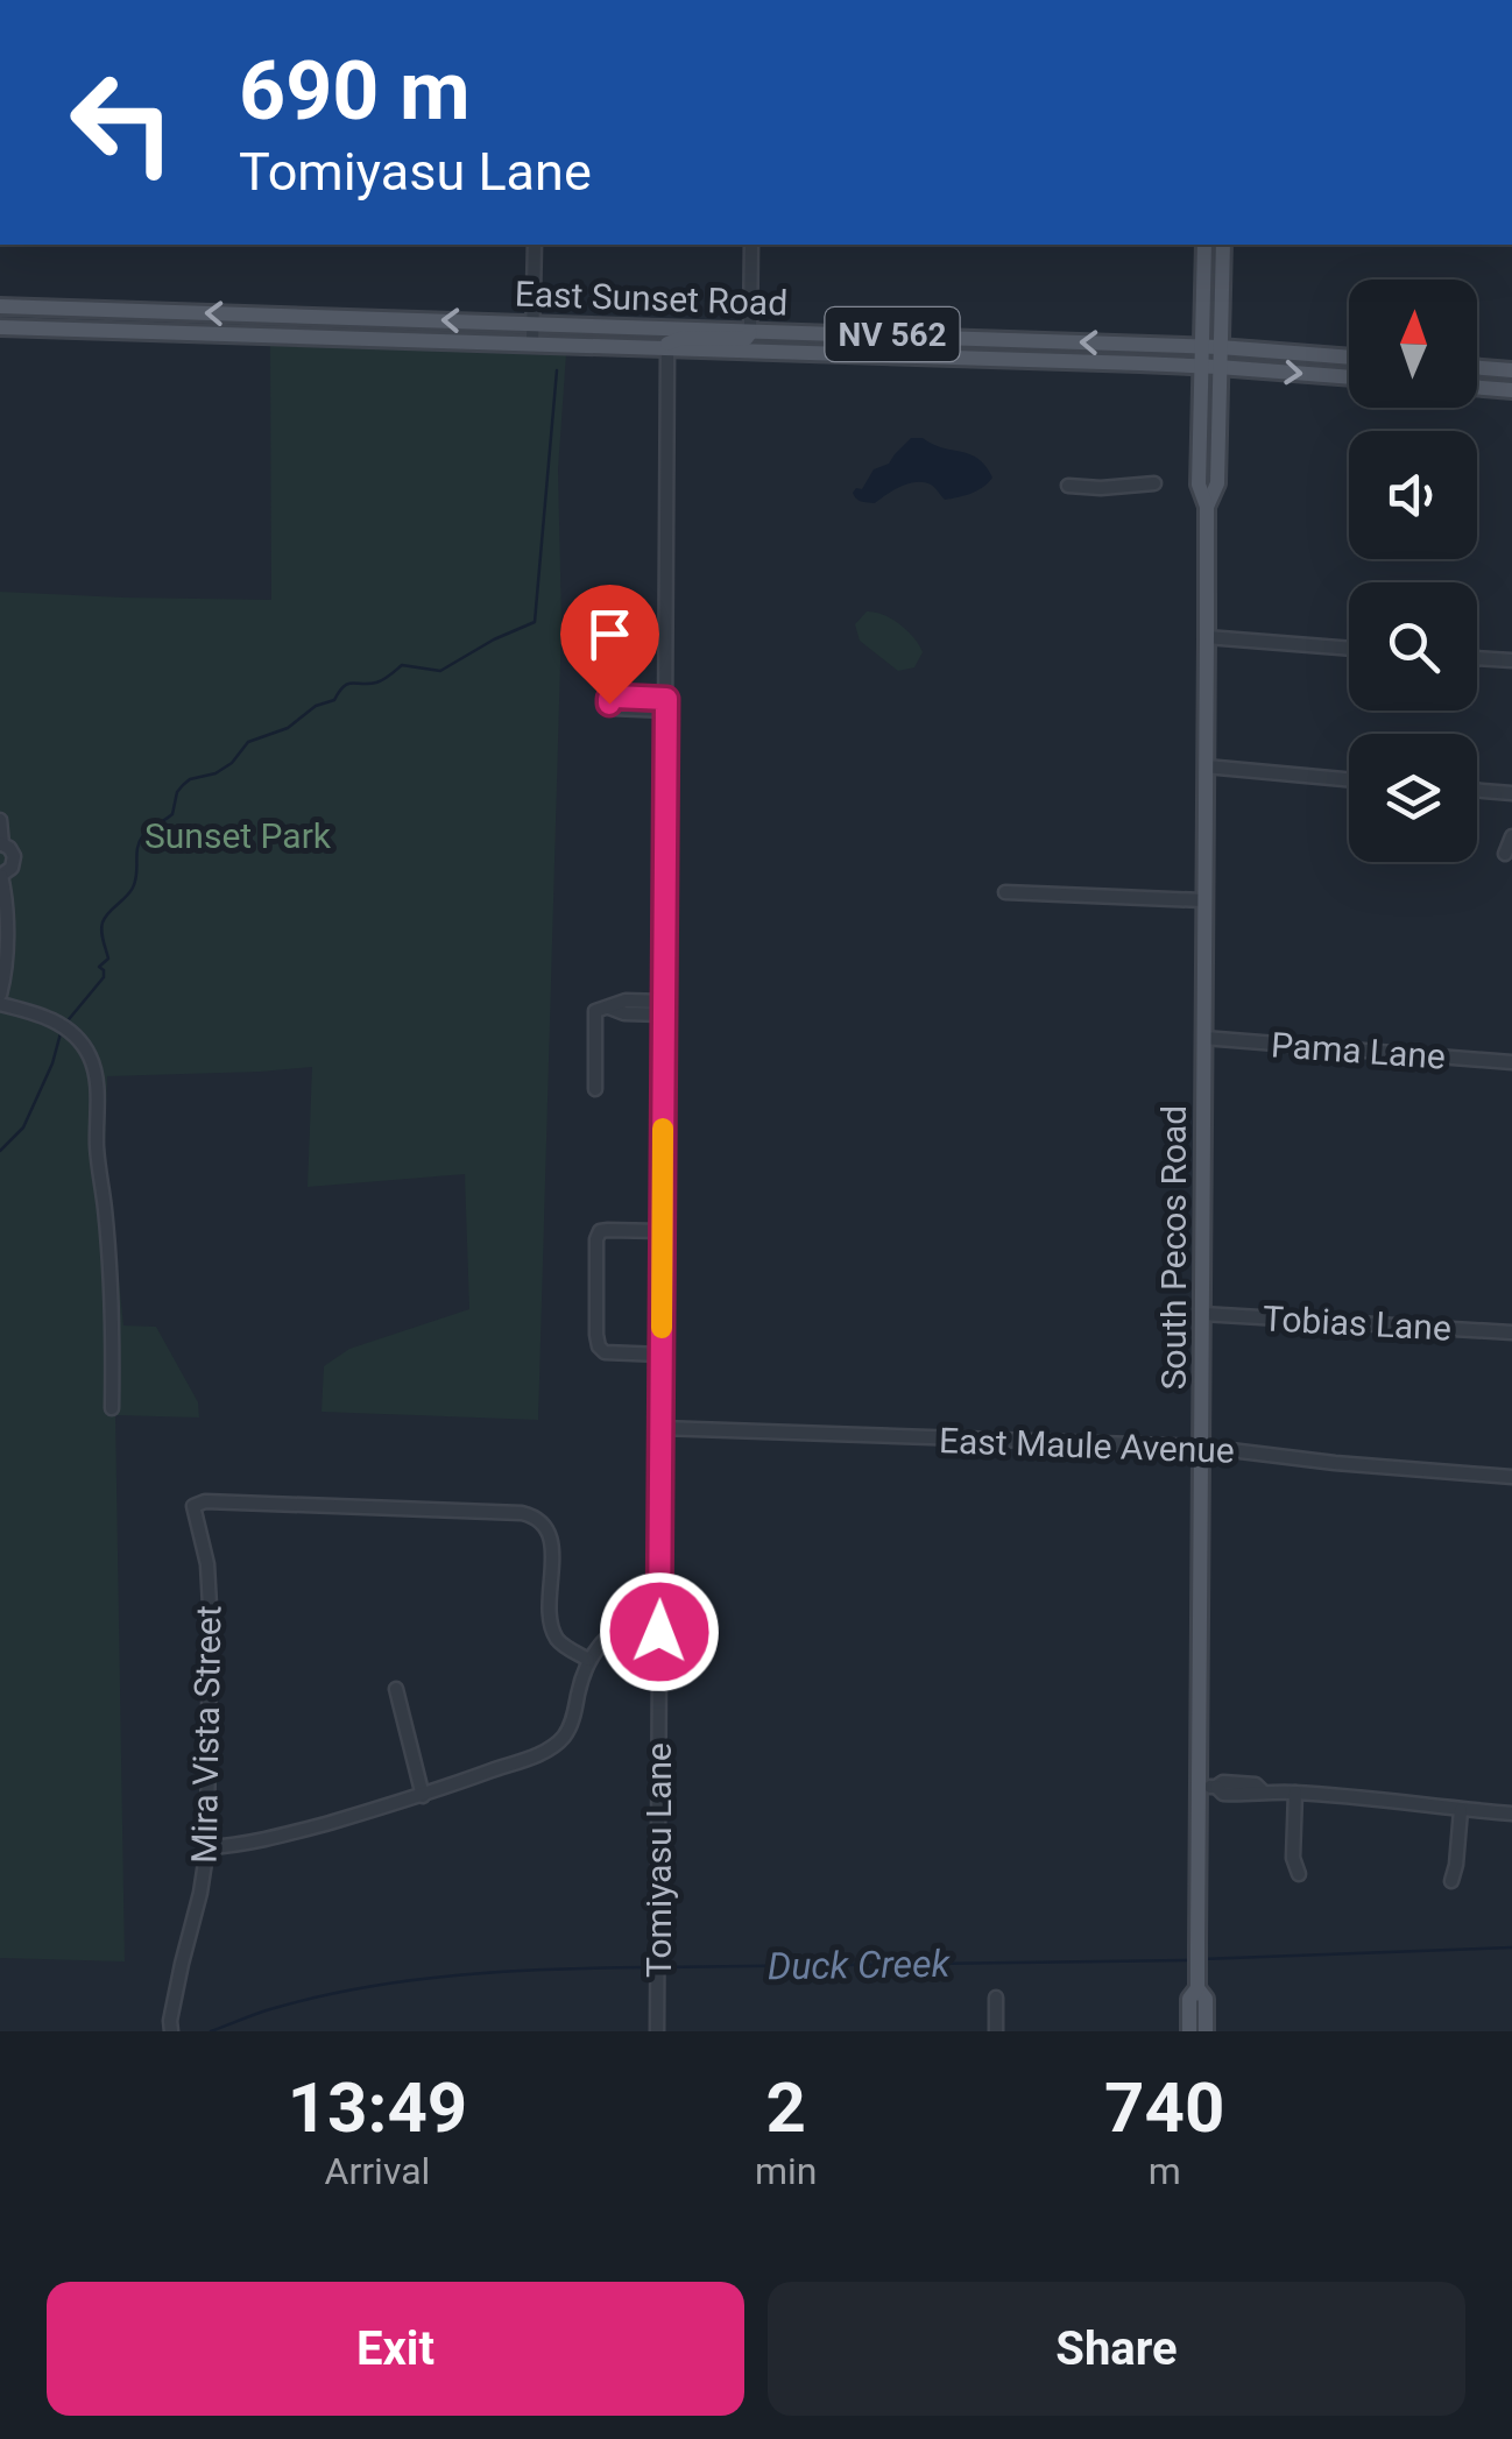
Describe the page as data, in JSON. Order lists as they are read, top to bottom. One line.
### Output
{"streets":{"main road":["East Sunset Road","NV 562","South Pecos Road"],"street":["Pama Lane","Tobias Lane","East Maule Avenue","Mira Vista Street","Tomiyasu Lane"]},"crossings":[["East Sunset Road","South Pecos Road"],["East Sunset Road","Tomiyasu Lane"],["Pama Lane","South Pecos Road"],["South Pecos Road","Tobias Lane"],["South Pecos Road","East Maule Avenue"],["East Maule Avenue","Tomiyasu Lane"]],"water":["Duck Creek"],"parks":["Sunset Park"],"north":"top","page":{"turn":["690 m","Tomiyasu Lane"],"eta":["13:49","Arrival","2","min","740","m"],"buttons":["Exit","Share"]}}
